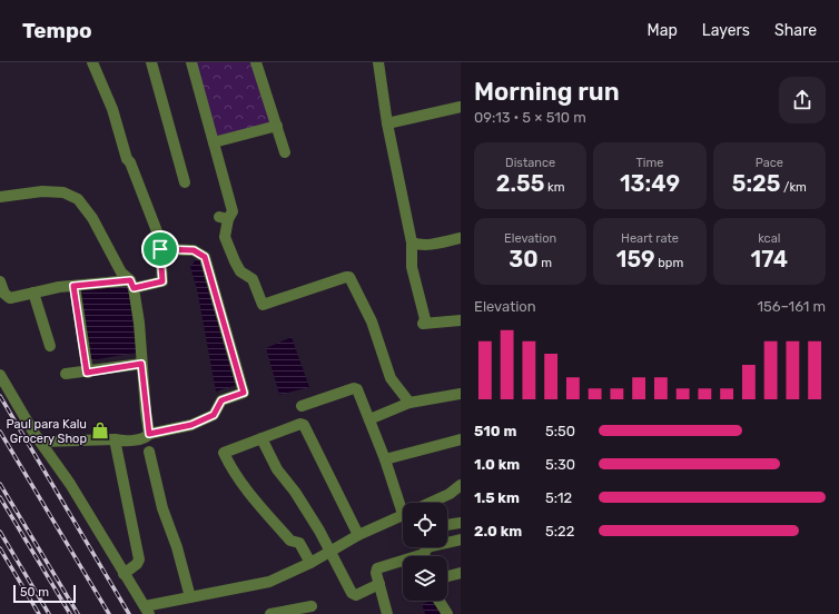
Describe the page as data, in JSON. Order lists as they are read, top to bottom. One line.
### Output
{"places":{"shop":["Paul para Kalu Grocery Shop"]},"scale_bar":"50 m","page":{"header":"Tempo","nav":["Map","Layers","Share"],"heading":["Morning run","09:13 · 5 × 510 m"],"stats":[["Distance","2.55 km"],["Time","13:49"],["Pace","5:25 /km"],["Elevation","30 m"],["Heart rate","159 bpm"],["kcal","174"]],"chart":["Elevation","156–161 m"],"list":[{"name":"510 m","note":"5:50"},{"name":"1.0 km","note":"5:30"},{"name":"1.5 km","note":"5:12"},{"name":"2.0 km","note":"5:22"}],"scale":"50 m"}}
